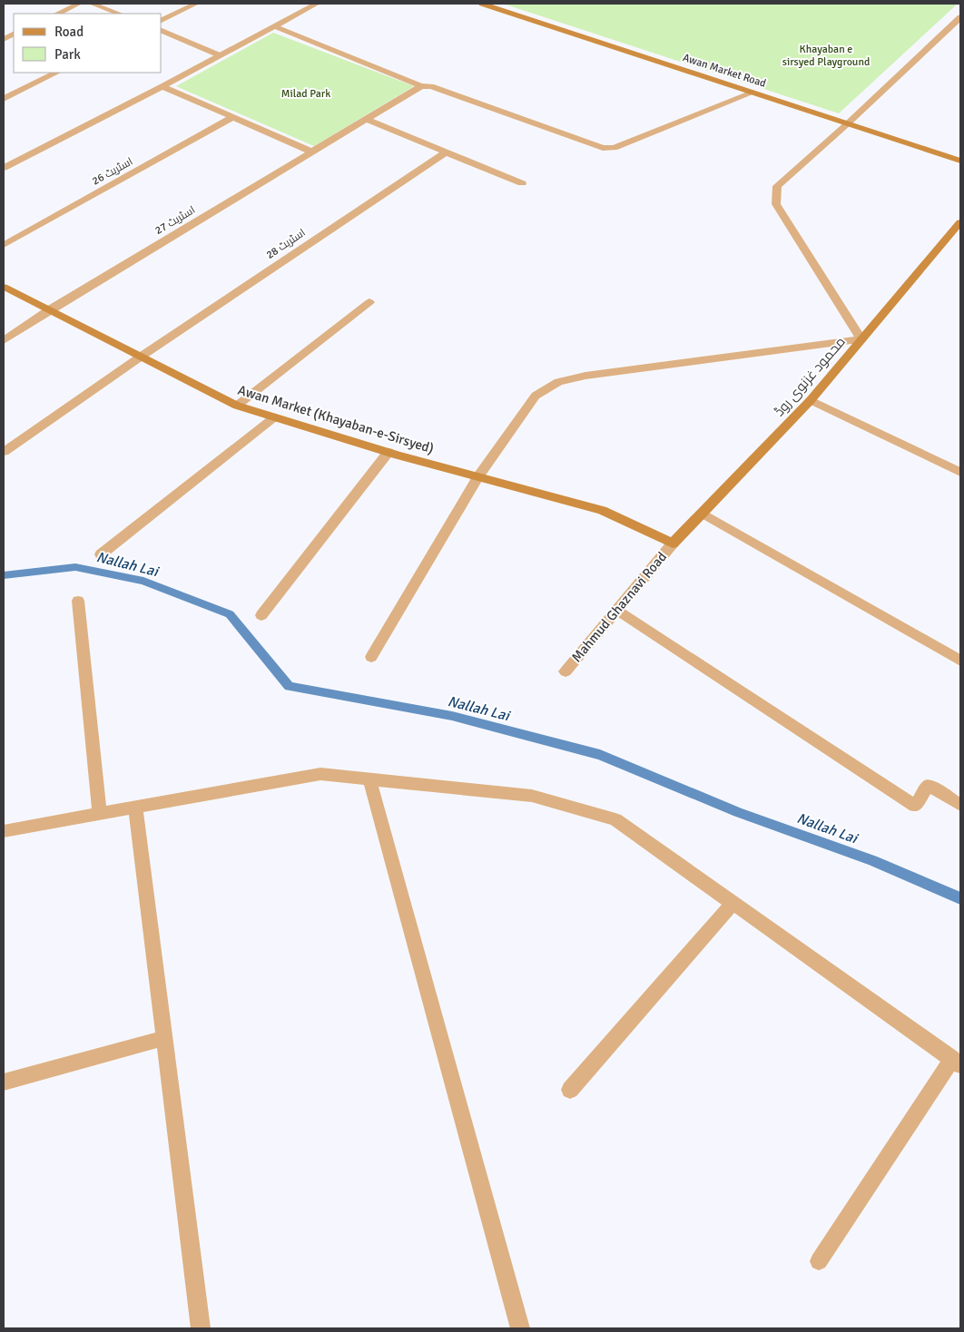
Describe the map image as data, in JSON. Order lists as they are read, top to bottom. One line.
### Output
{"streets":{"street":["Awan Market Road","اسٹریٹ 26","اسٹریٹ 27","اسٹریٹ 28","محمود غزنوی روڈ","Awan Market (Khayaban-e-Sirsyed)","Mahmud Ghaznavi Road"]},"crossings":[["اسٹریٹ 27","Awan Market (Khayaban-e-Sirsyed)"],["اسٹریٹ 28","Awan Market (Khayaban-e-Sirsyed)"],["محمود غزنوی روڈ","Awan Market (Khayaban-e-Sirsyed)"],["محمود غزنوی روڈ","Mahmud Ghaznavi Road"],["Awan Market (Khayaban-e-Sirsyed)","Mahmud Ghaznavi Road"]],"water":["Nallah Lai"],"parks":["Khayaban e sirsyed Playground","Milad Park"],"legend":["Road","Park"]}
